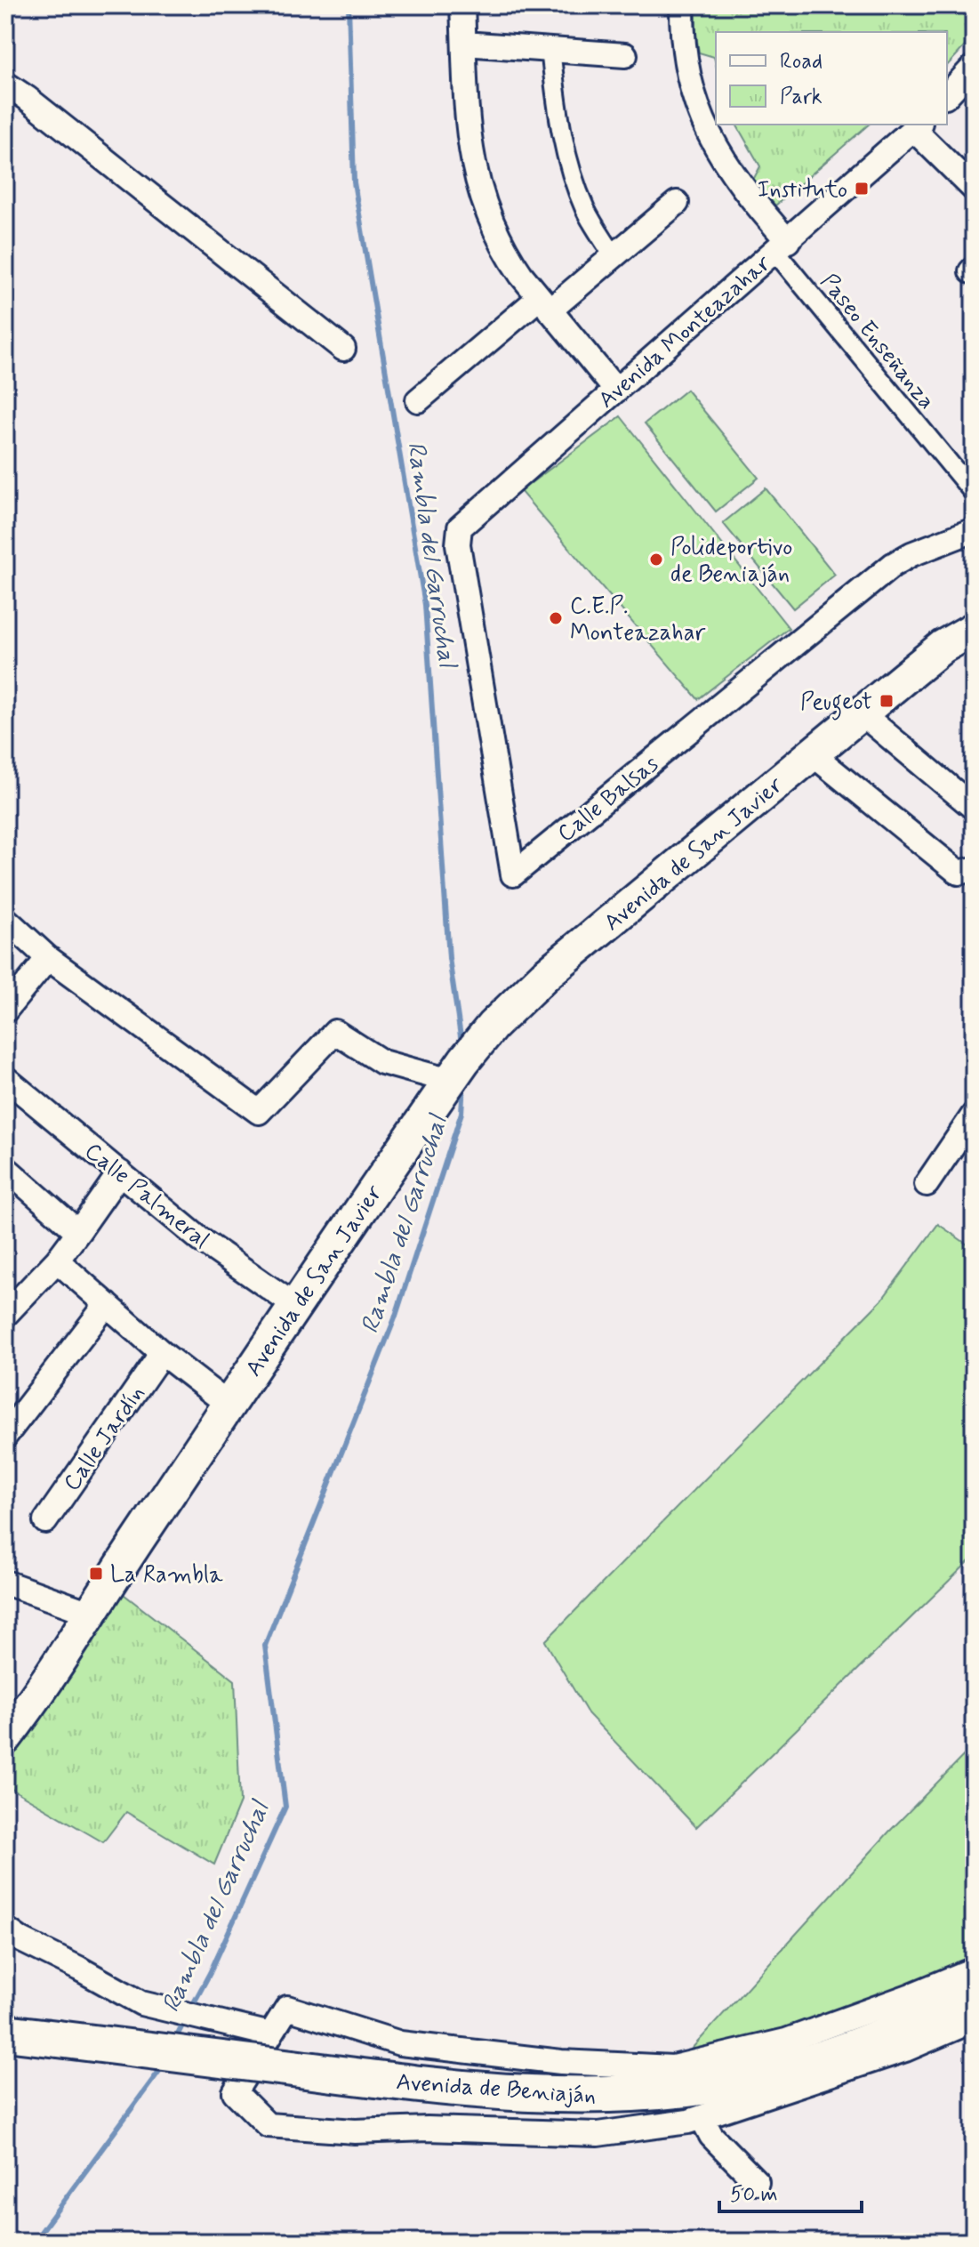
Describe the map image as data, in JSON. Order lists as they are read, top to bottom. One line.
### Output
{"streets":{"main road":["Avenida de San Javier","Avenida de Beniaján"],"street":["Avenida Monteazahar","Paseo Enseñanza","Calle Balsas","Calle Palmeral","Calle Jardín"]},"crossings":[["Avenida Monteazahar","Paseo Enseñanza"],["Avenida Monteazahar","Calle Balsas"],["Avenida de San Javier","Calle Palmeral"]],"water":["Rambla del Garruchal"],"places":{"transit":["Instituto","Peugeot","La Rambla"],"other":["Polideportivo de Beniaján","C.E.P. Monteazahar"]},"legend":["Road","Park"],"scale_bar":"50 m"}
